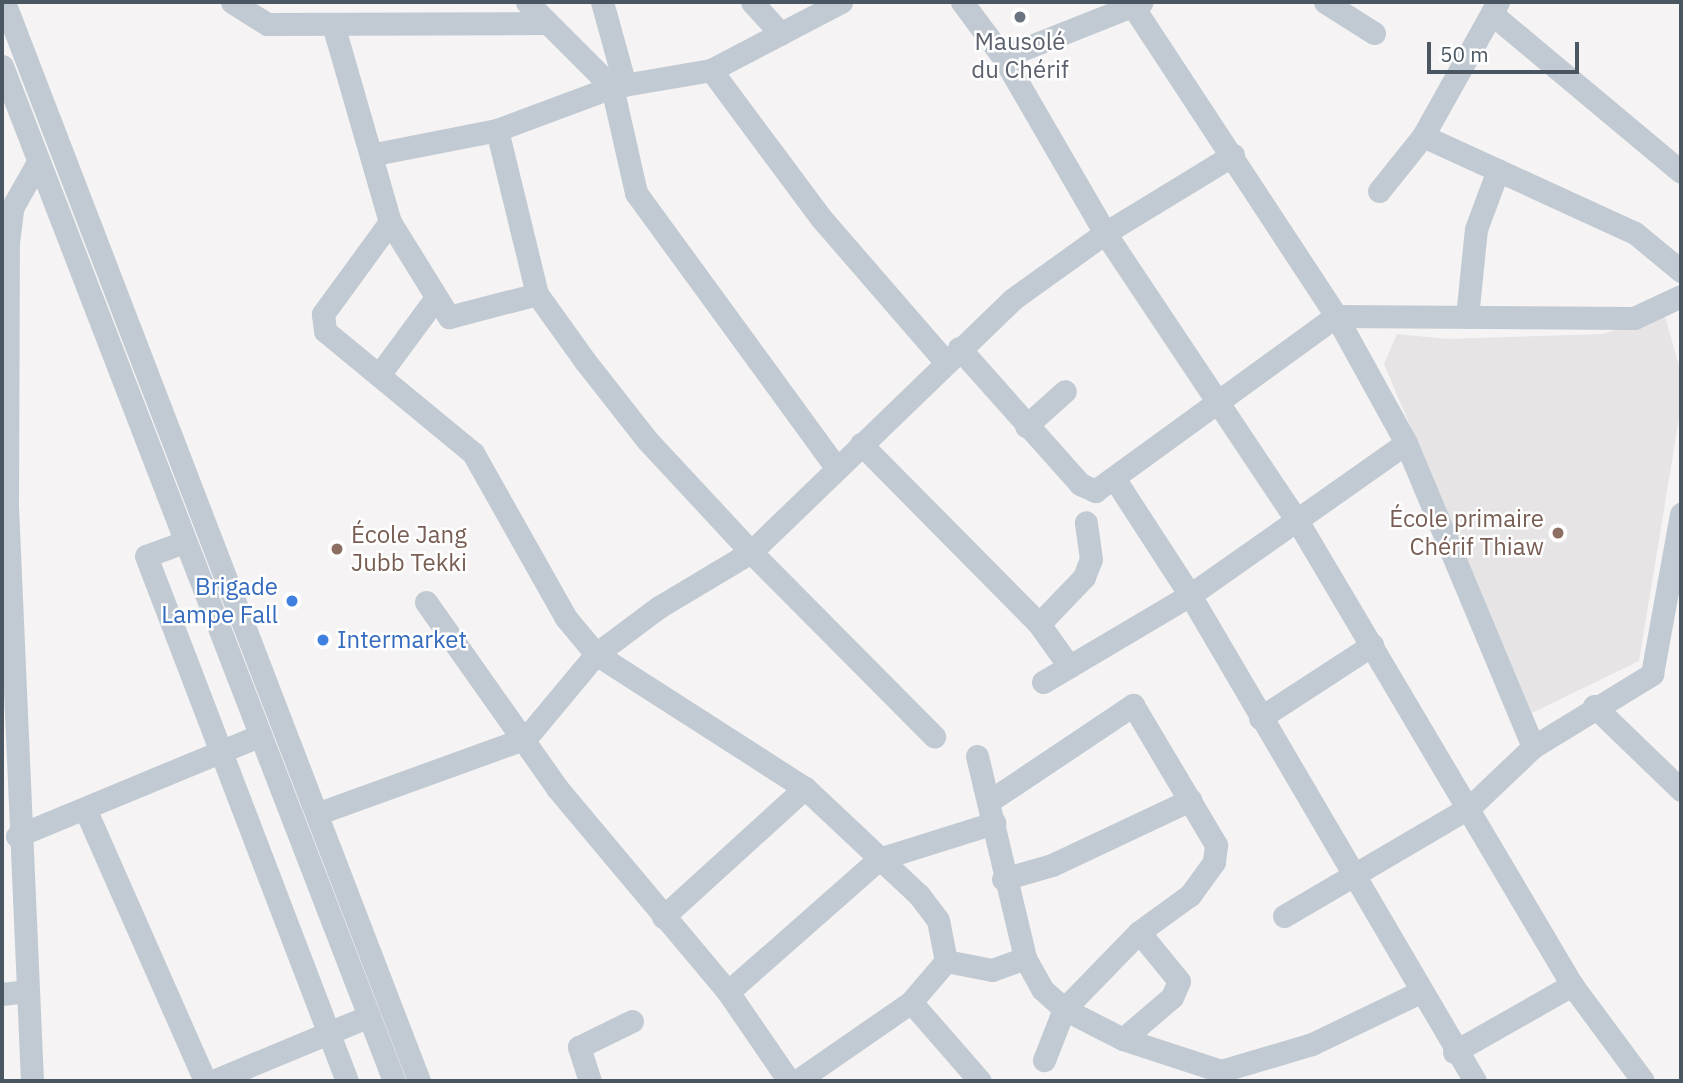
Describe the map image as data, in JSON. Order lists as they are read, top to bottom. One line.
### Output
{"places":["Mausolé du Chérif","École primaire Chérif Thiaw","École Jang Jubb Tekki","Brigade Lampe Fall","Intermarket"],"scale_bar":"50 m"}
